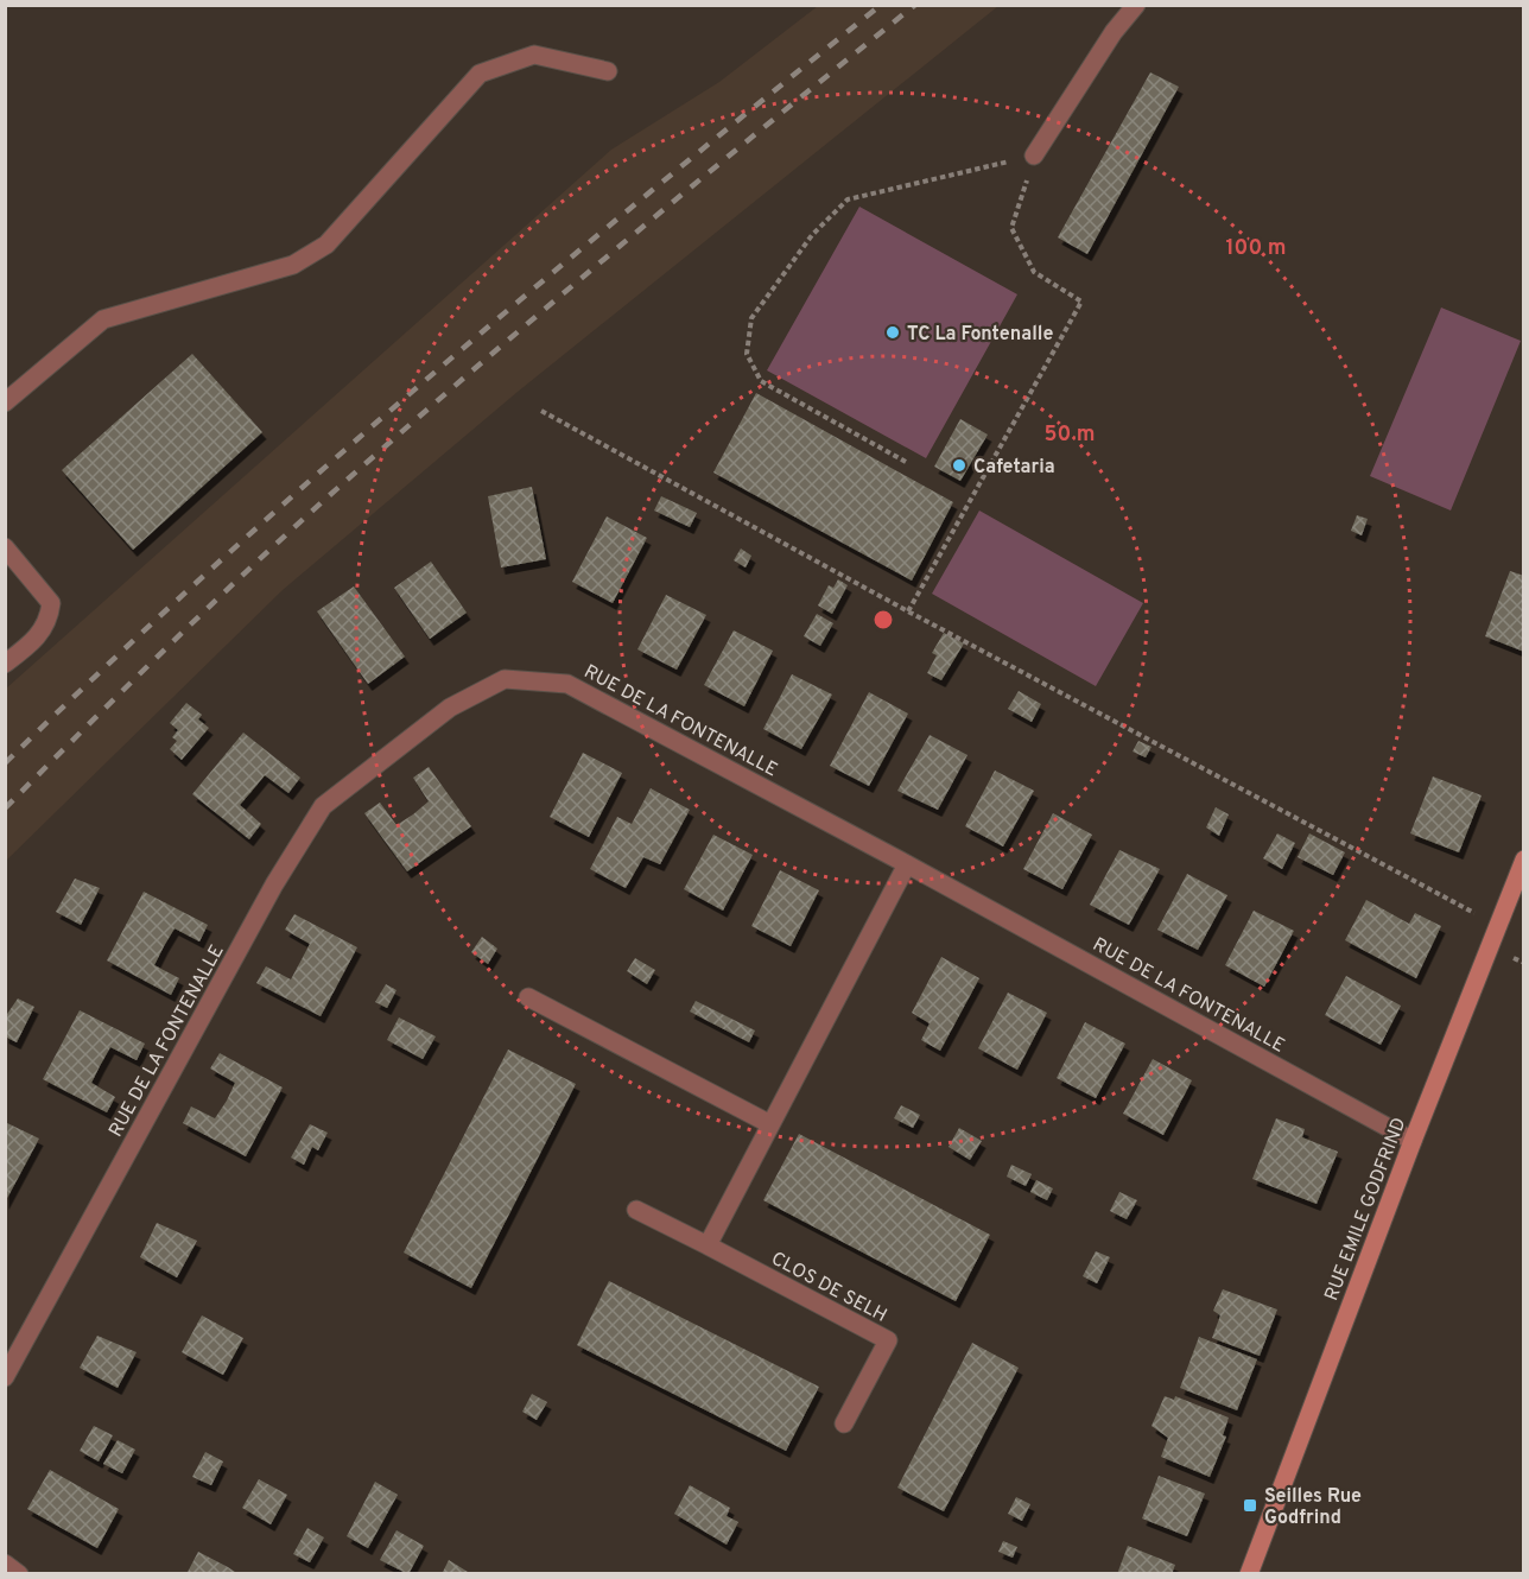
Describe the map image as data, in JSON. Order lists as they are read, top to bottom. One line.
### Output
{"streets":{"street":["RUE DE LA FONTENALLE","RUE EMILE GODFRIND","CLOS DE SELH"]},"crossings":[["RUE DE LA FONTENALLE","RUE EMILE GODFRIND"]],"places":{"other":["TC La Fontenalle","Cafetaria"],"transit":["Seilles Rue Godfrind"]},"rings":["100 m","50 m"]}
